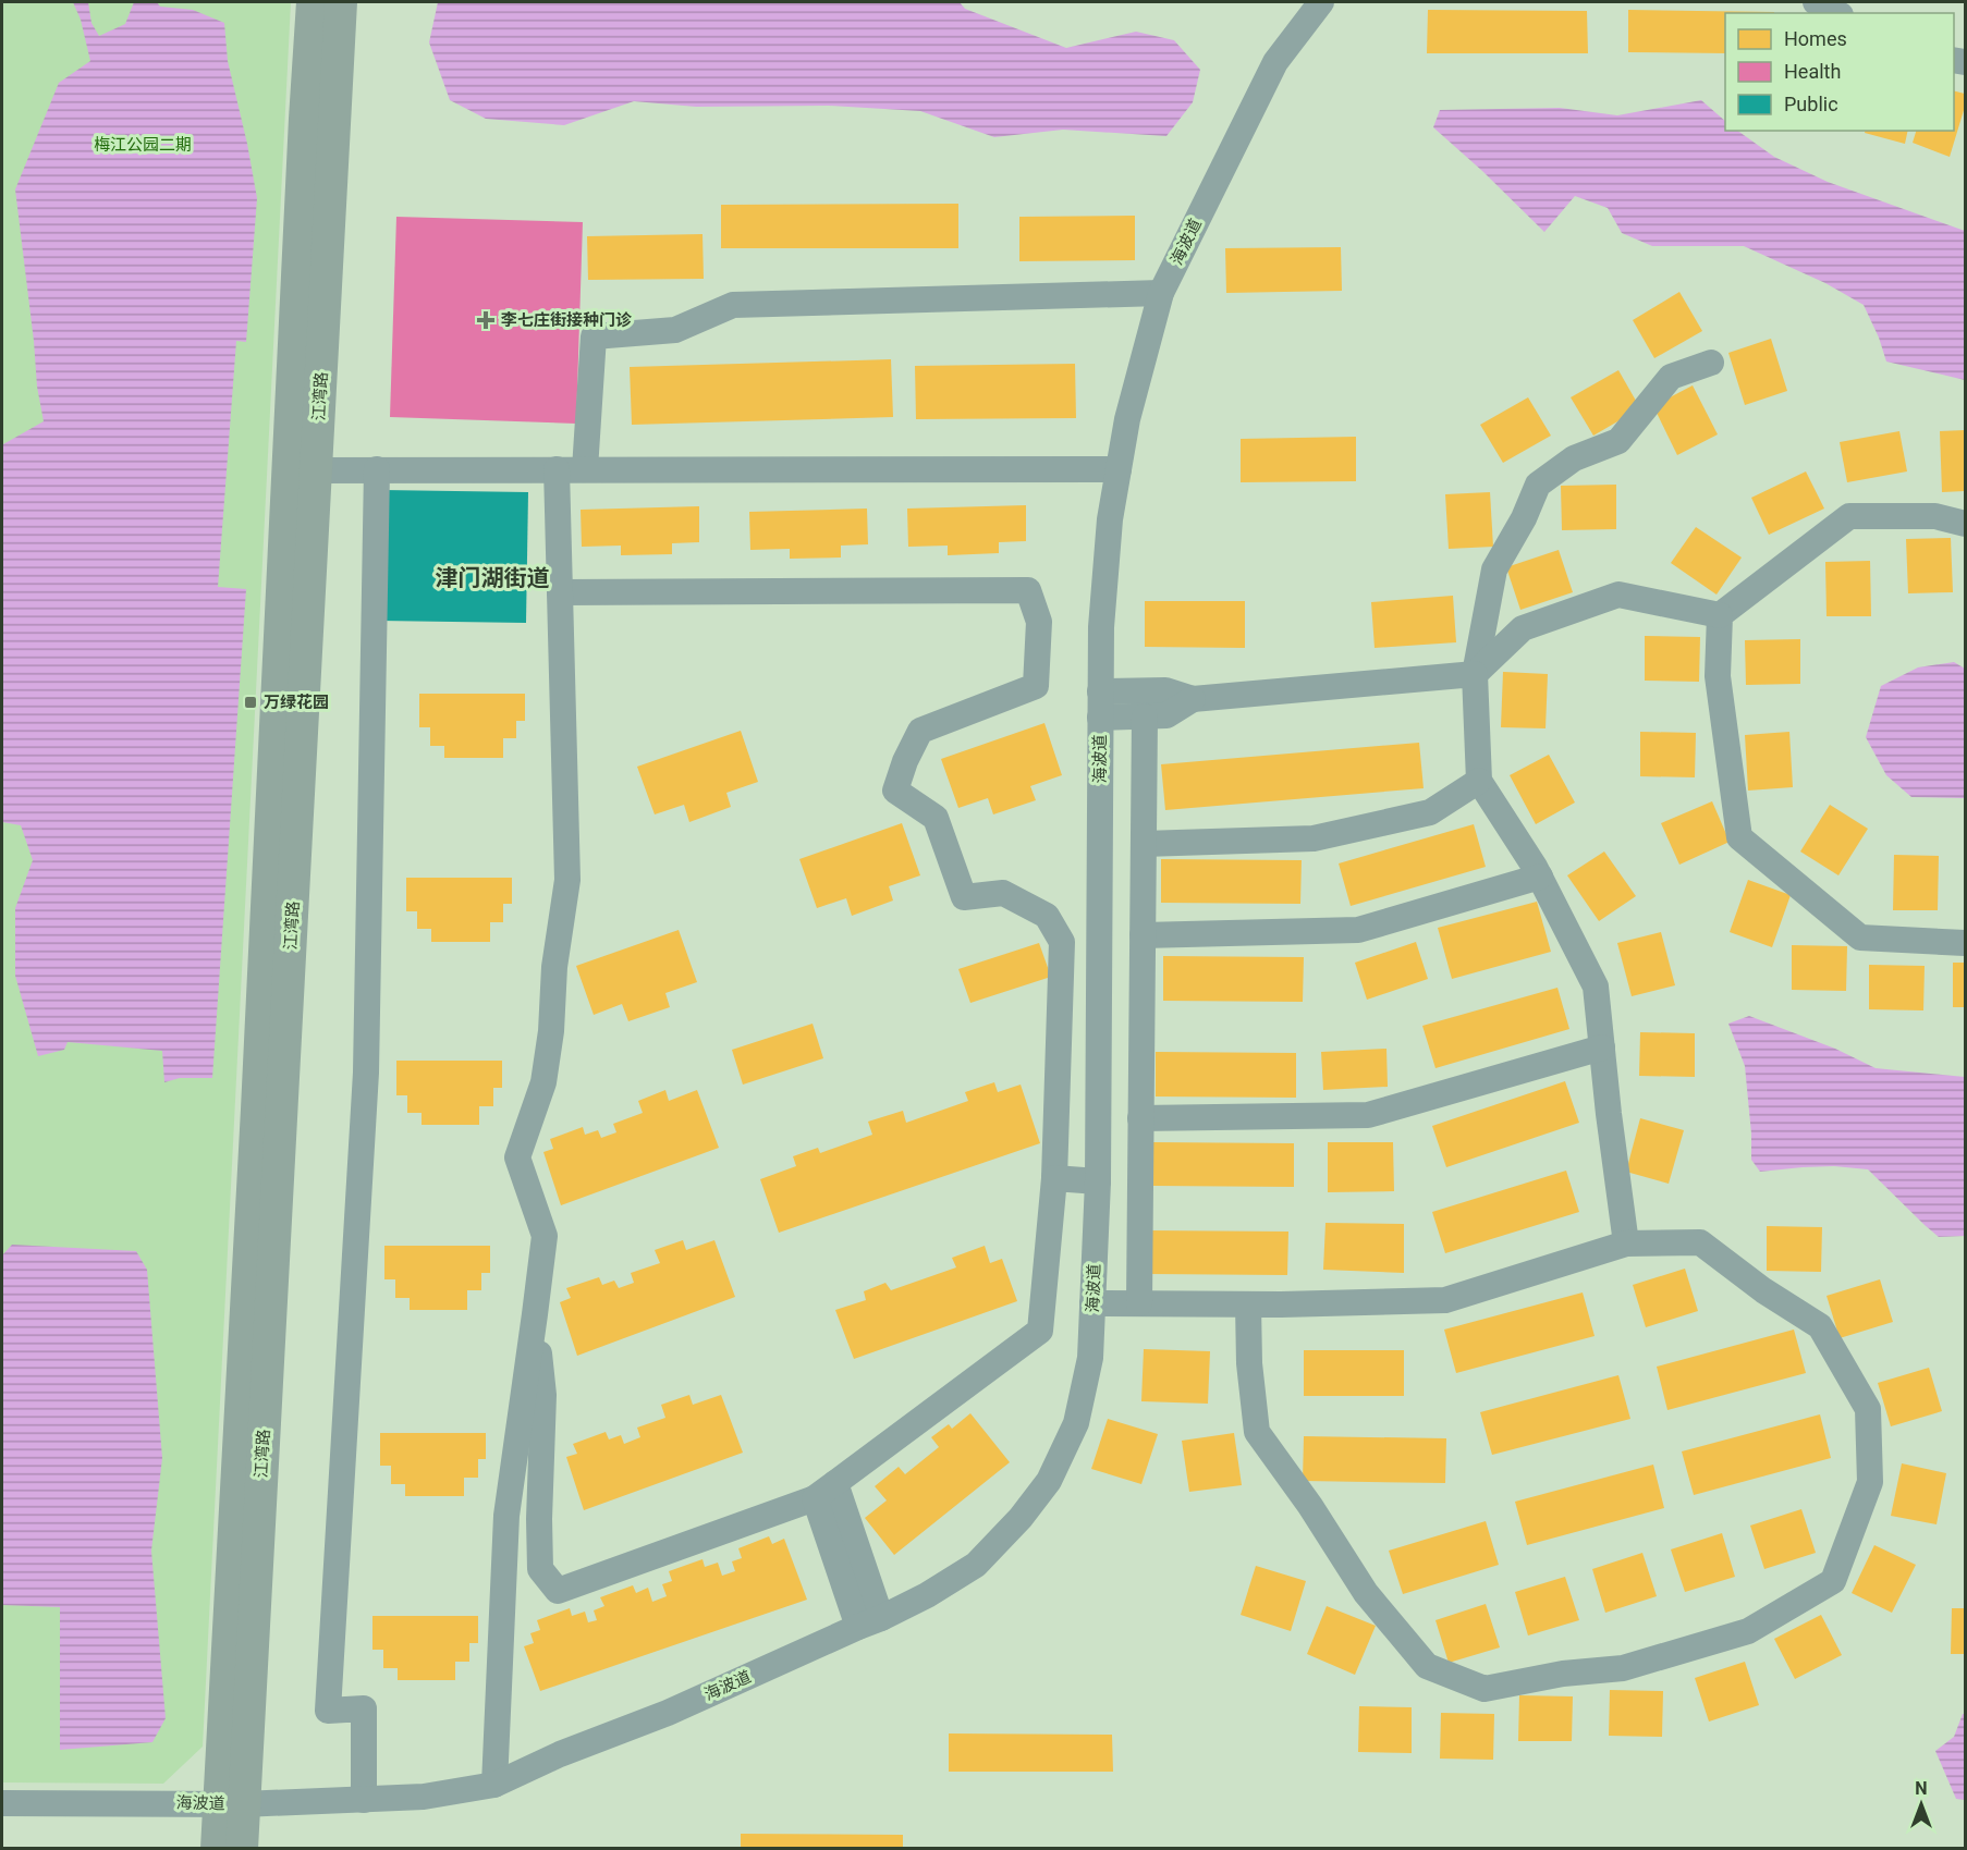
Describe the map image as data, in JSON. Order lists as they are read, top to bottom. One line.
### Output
{"streets":{"main road":["江湾路"],"street":["海波道"]},"crossings":[["海波道","江湾路"]],"districts":["津门湖街道"],"parks":["梅江公园二期"],"places":{"health":["李七庄街接种门诊"],"transit":["万绿花园"]},"legend":["Homes","Health","Public"],"north":"top"}
